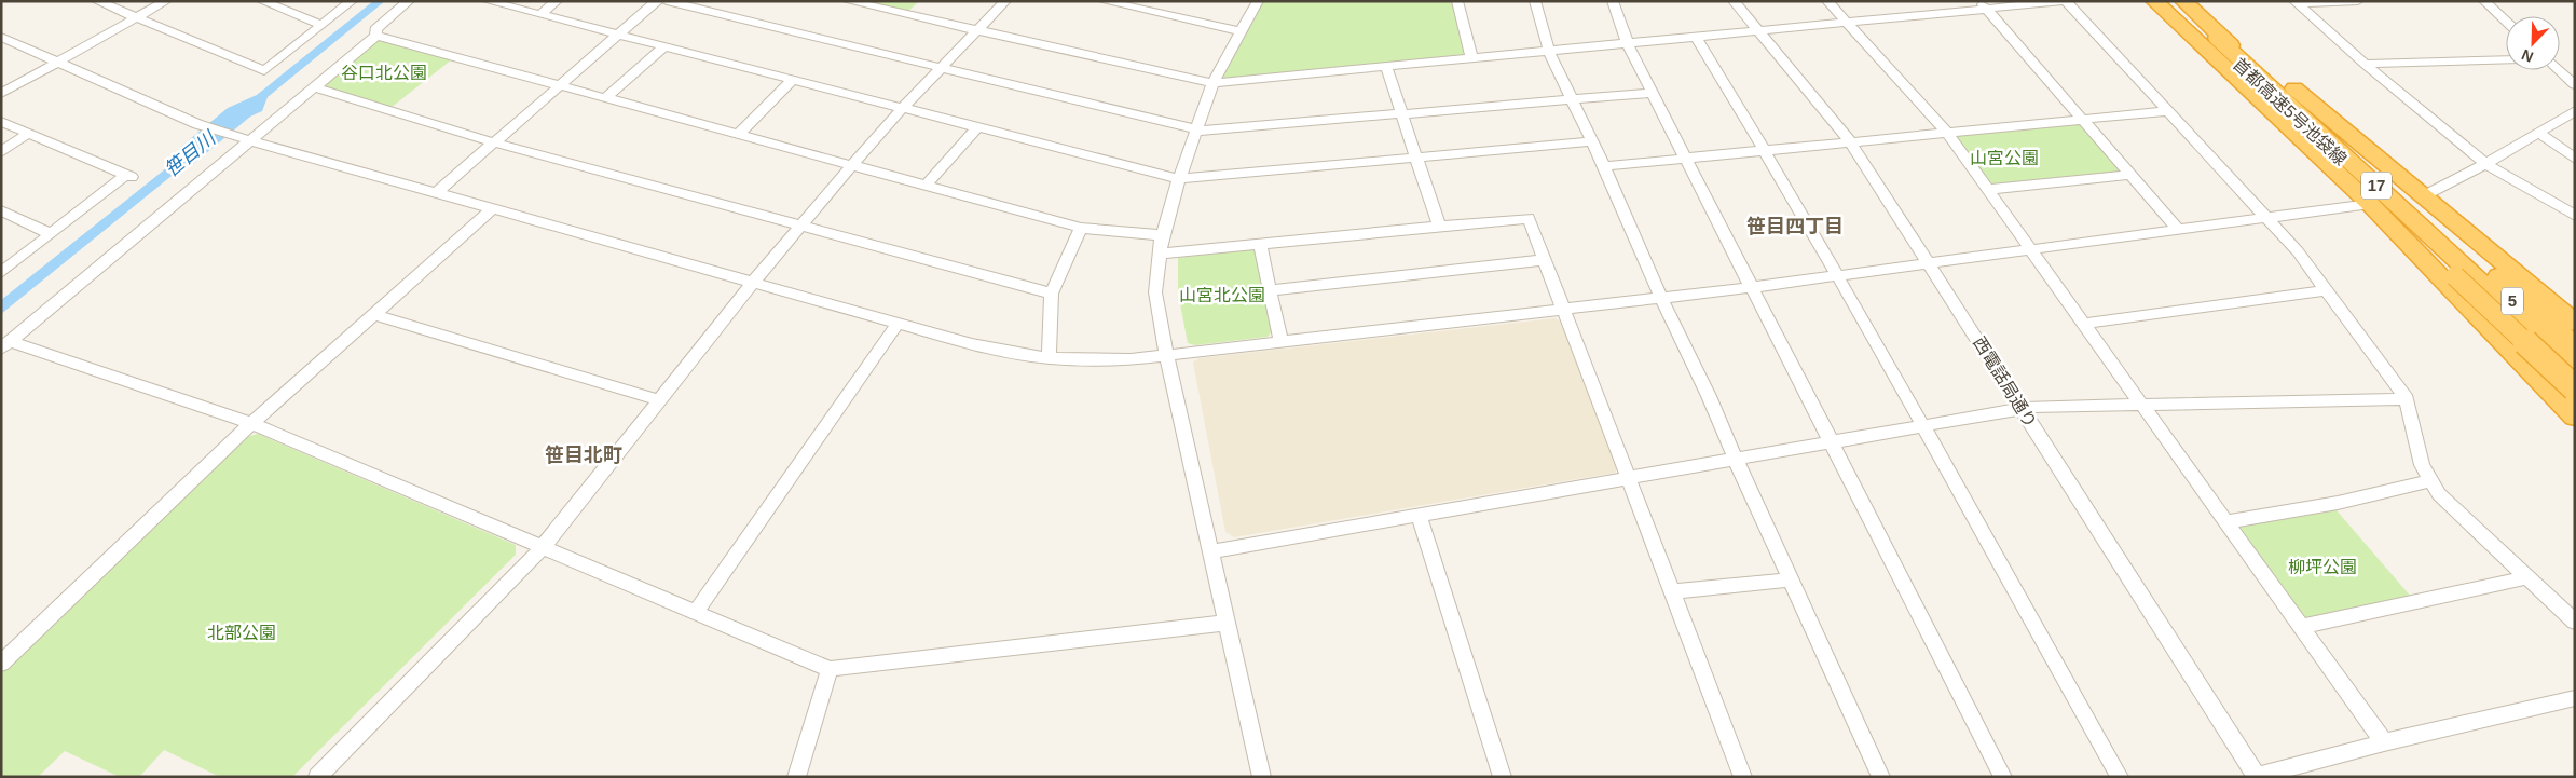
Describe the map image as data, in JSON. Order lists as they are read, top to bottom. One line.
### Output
{"streets":{"highway":["首都高速5号池袋線","17","5"],"street":["西電話局通り"]},"districts":["笹目四丁目","笹目北町"],"water":["笹目川"],"parks":["谷口北公園","山宮公園","山宮北公園","柳坪公園","北部公園"],"north":"bottom left"}
